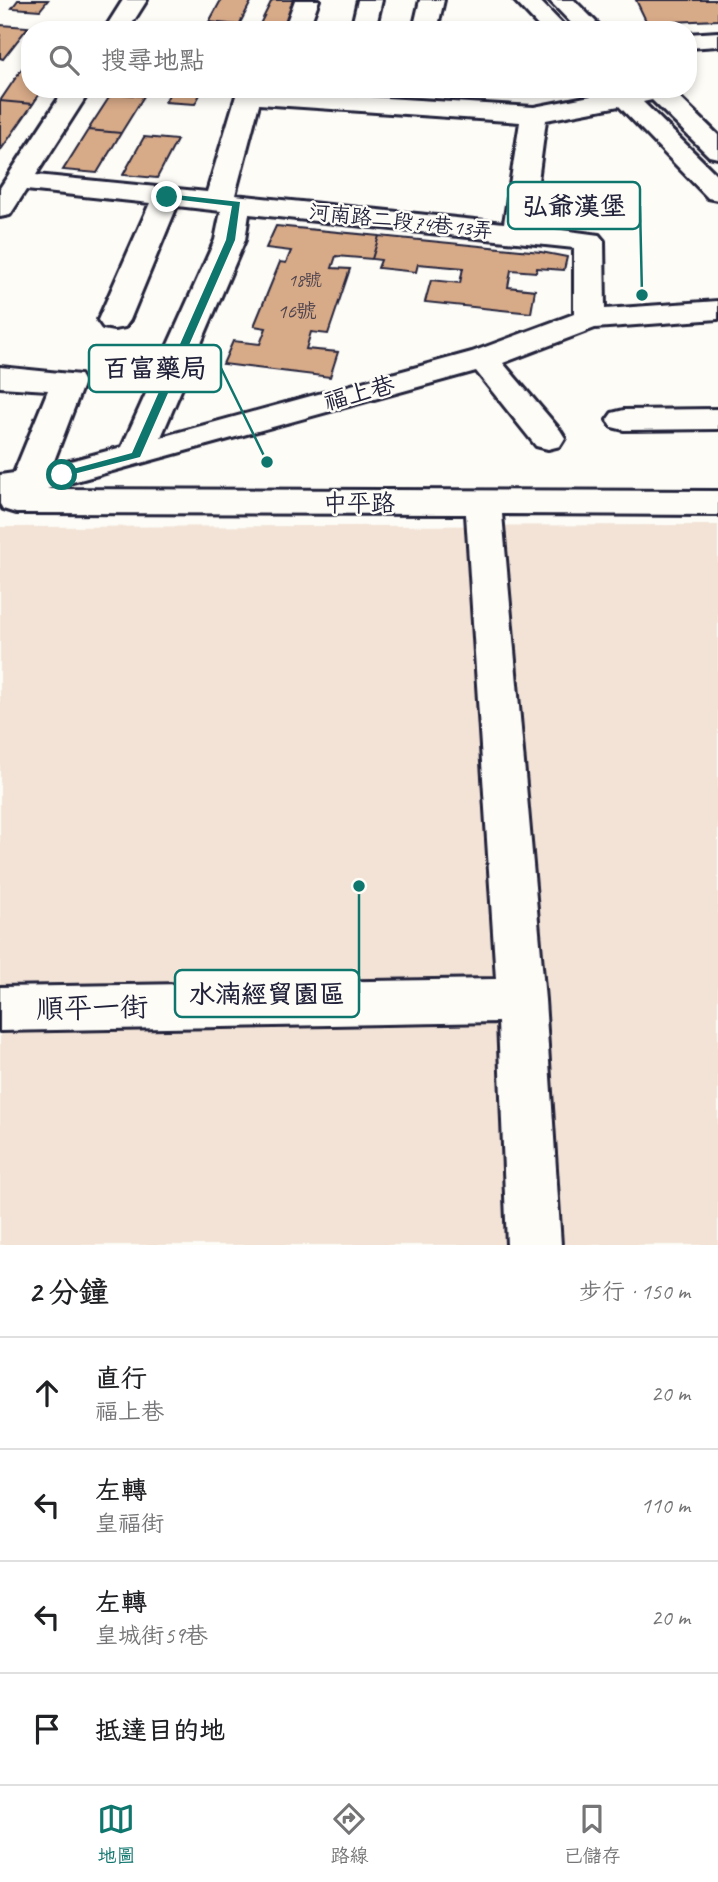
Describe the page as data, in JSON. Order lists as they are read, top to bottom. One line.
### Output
{"streets":{"street":["河南路二段74巷13弄","福上巷","中平路","順平一街"]},"crossings":[["河南路二段74巷13弄","福上巷"]],"places":["弘爺漢堡","百富藥局","水湳經貿園區"],"house_numbers":["18號","16號"],"page":{"search":"搜尋地點","heading":["2 分鐘","步行 · 150 m"],"list":[["直行","福上巷","20 m"],["左轉","皇福街","110 m"],["左轉","皇城街59巷","20 m"],"抵達目的地"],"nav":["地圖","路線","已儲存"]}}
